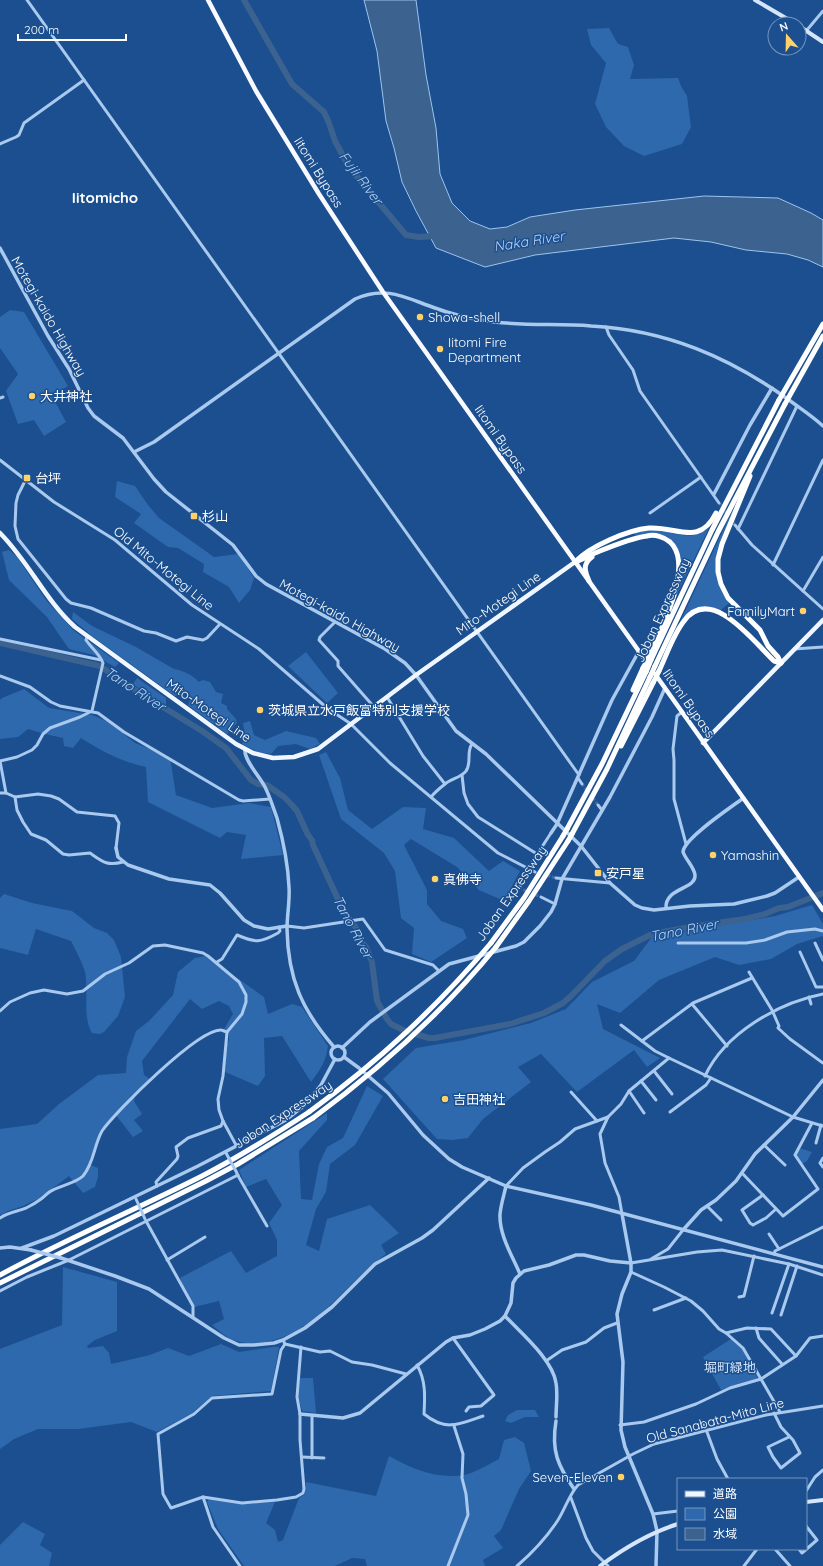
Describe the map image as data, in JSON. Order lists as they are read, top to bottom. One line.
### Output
{"streets":{"highway":["Iitomi Bypass","Joban Expressway"],"main road":["Mito-Motegi Line"],"street":["Motegi-kaido Highway","Old Mito-Motegi Line","Old Sanabata-Mito Line"]},"crossings":[["Iitomi Bypass","Motegi-kaido Highway"],["Iitomi Bypass","Mito-Motegi Line"],["Motegi-kaido Highway","Mito-Motegi Line"],["Old Mito-Motegi Line","Mito-Motegi Line"]],"districts":["Iitomicho"],"water":["Fujii River","Naka River","Tano River"],"parks":["堀町緑地"],"places":{"other":["Showa-shell","Iitomi Fire Department","大井神社","FamilyMart","茨城県立水戸飯富特別支援学校","Yamashin","真佛寺","吉田神社","Seven-Eleven"],"transit":["台坪","杉山","安戸星"]},"legend":["道路","公園","水域"],"scale_bar":"200 m","north":"top"}
